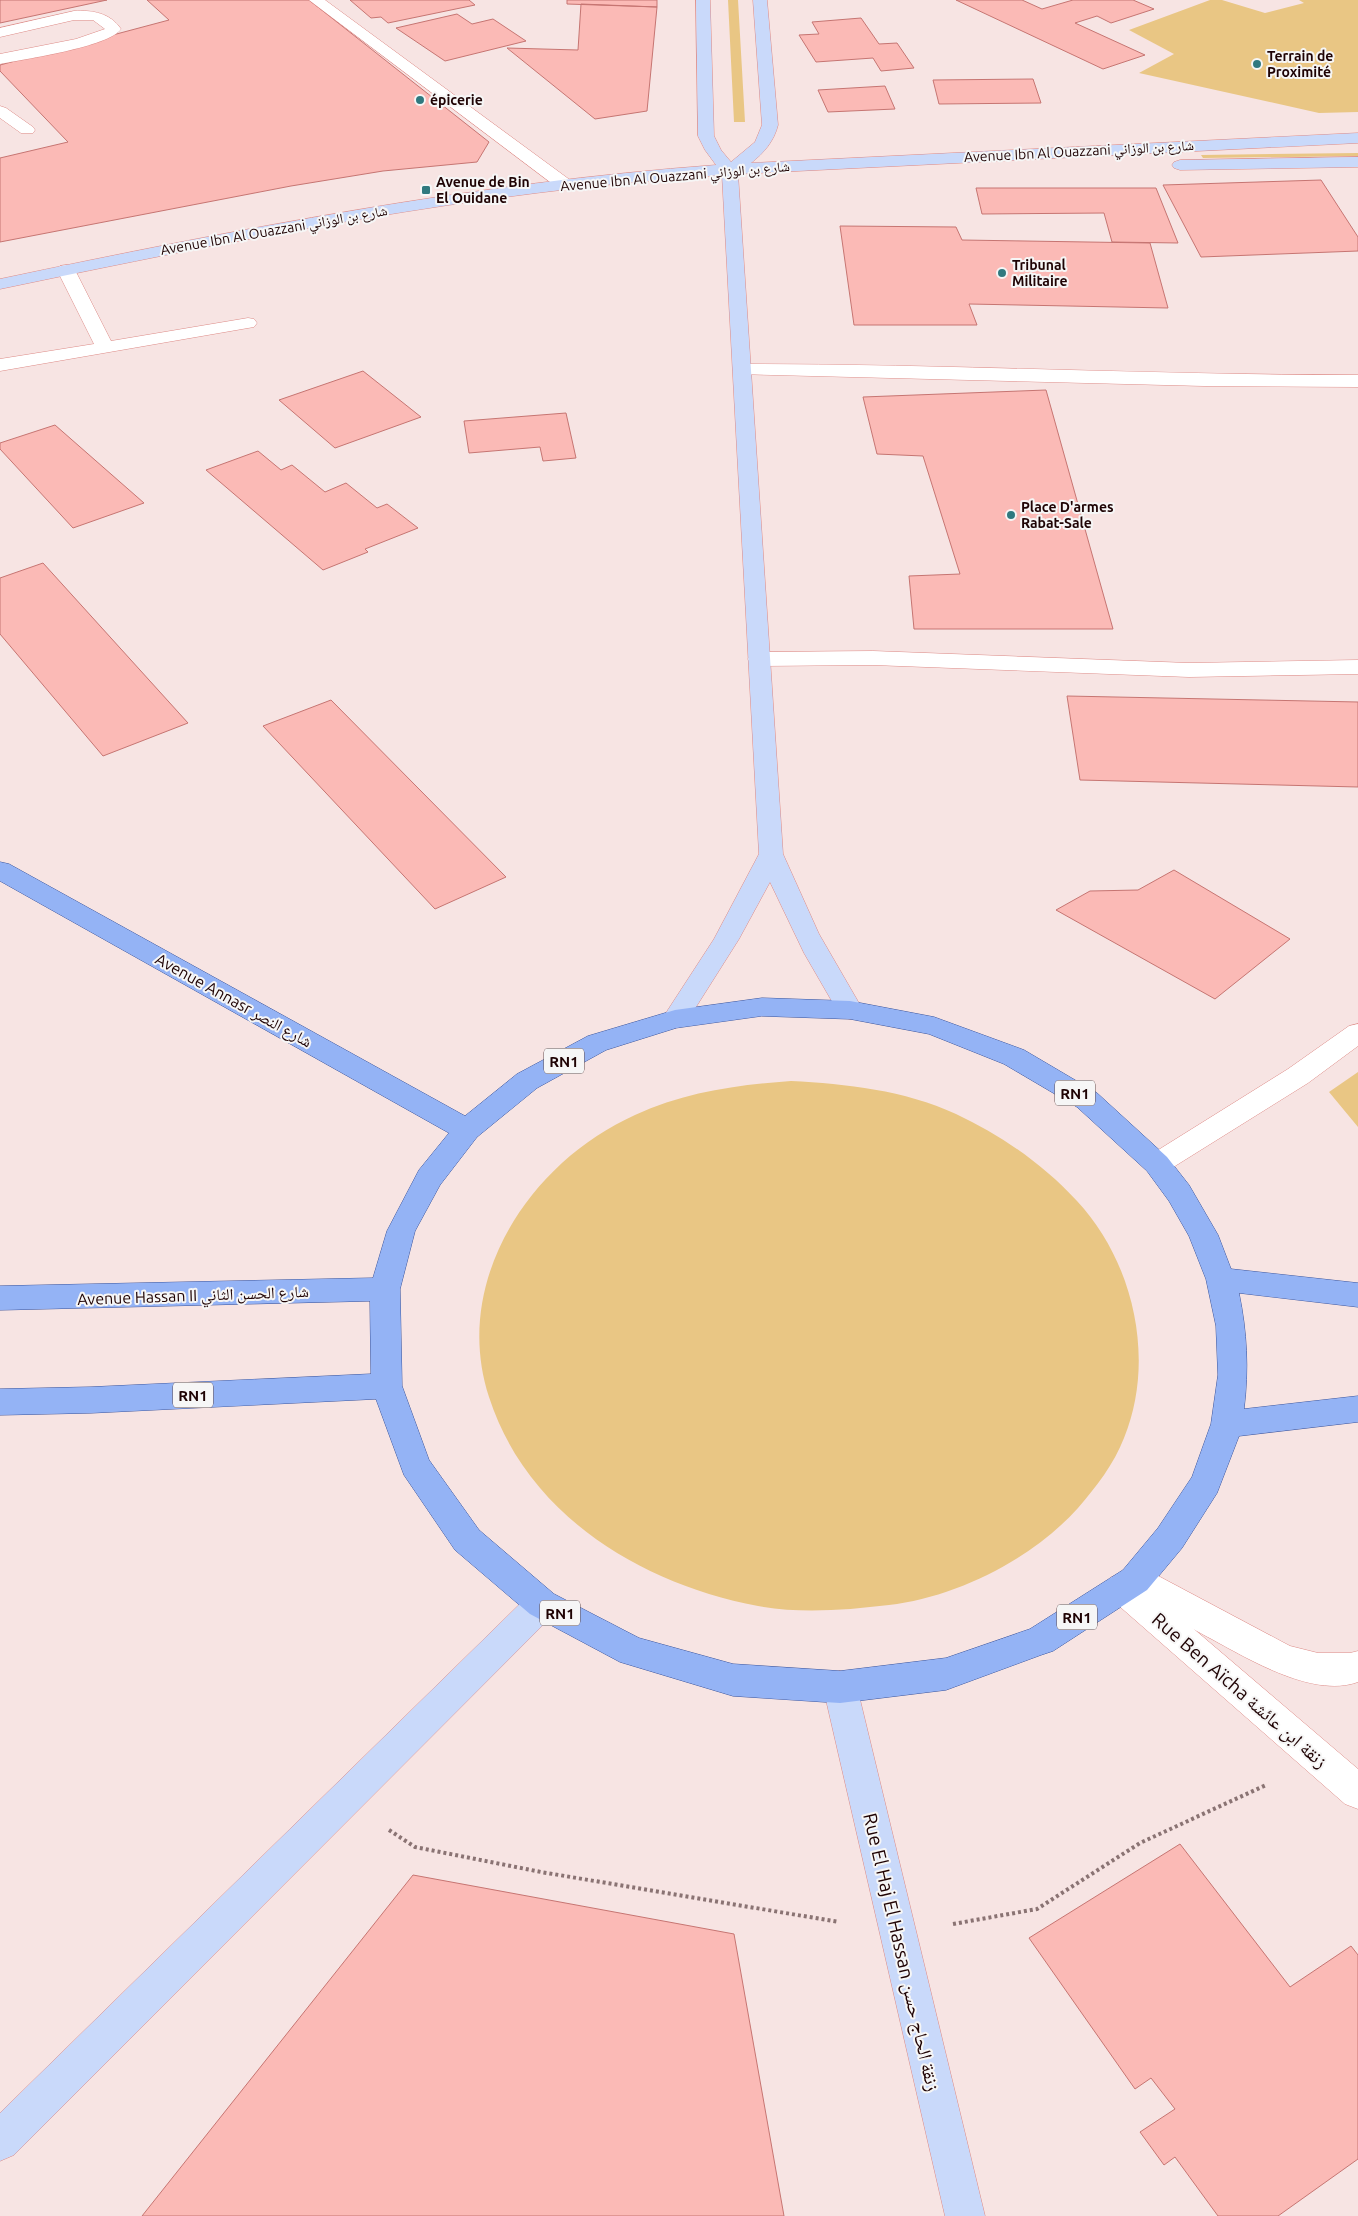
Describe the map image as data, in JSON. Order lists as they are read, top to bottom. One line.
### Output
{"streets":{"main road":["Avenue Ibn Al Ouazzani شارع بن الوزاني","Avenue Annasr شارع النصر","RN1","Avenue Hassan II شارع الحسن الثاني","Rue El Haj El Hassan زنقة الحاج حسن"],"street":["Rue Ben Aïcha زنقة ابن عائشة"]},"crossings":[["Avenue Annasr شارع النصر","RN1"],["RN1","Avenue Hassan II شارع الحسن الثاني"],["RN1","Rue Ben Aïcha زنقة ابن عائشة"],["RN1","Rue El Haj El Hassan زنقة الحاج حسن"]],"places":{"other":["Terrain de Proximité","épicerie","Tribunal Militaire","Place D'armes Rabat-Sale"],"transit":["Avenue de Bin El Ouidane"]}}
